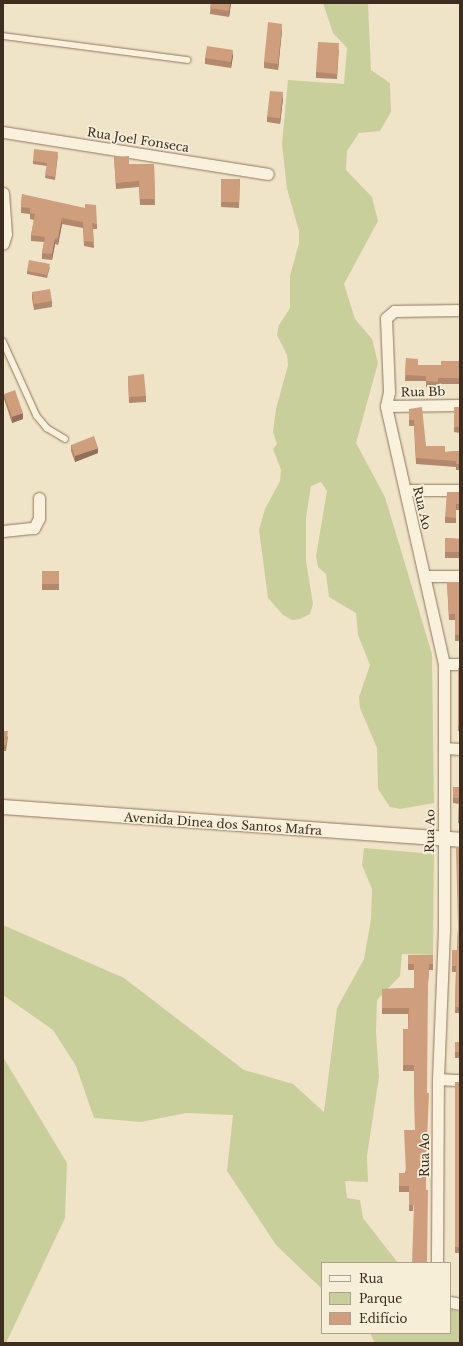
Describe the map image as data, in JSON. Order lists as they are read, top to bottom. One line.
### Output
{"streets":{"street":["Rua Joel Fonseca","Rua Bb","Rua Ao","Avenida Dinea dos Santos Mafra"]},"crossings":[["Rua Bb","Rua Ao"],["Rua Ao","Avenida Dinea dos Santos Mafra"]],"legend":["Rua","Parque","Edifício"]}
